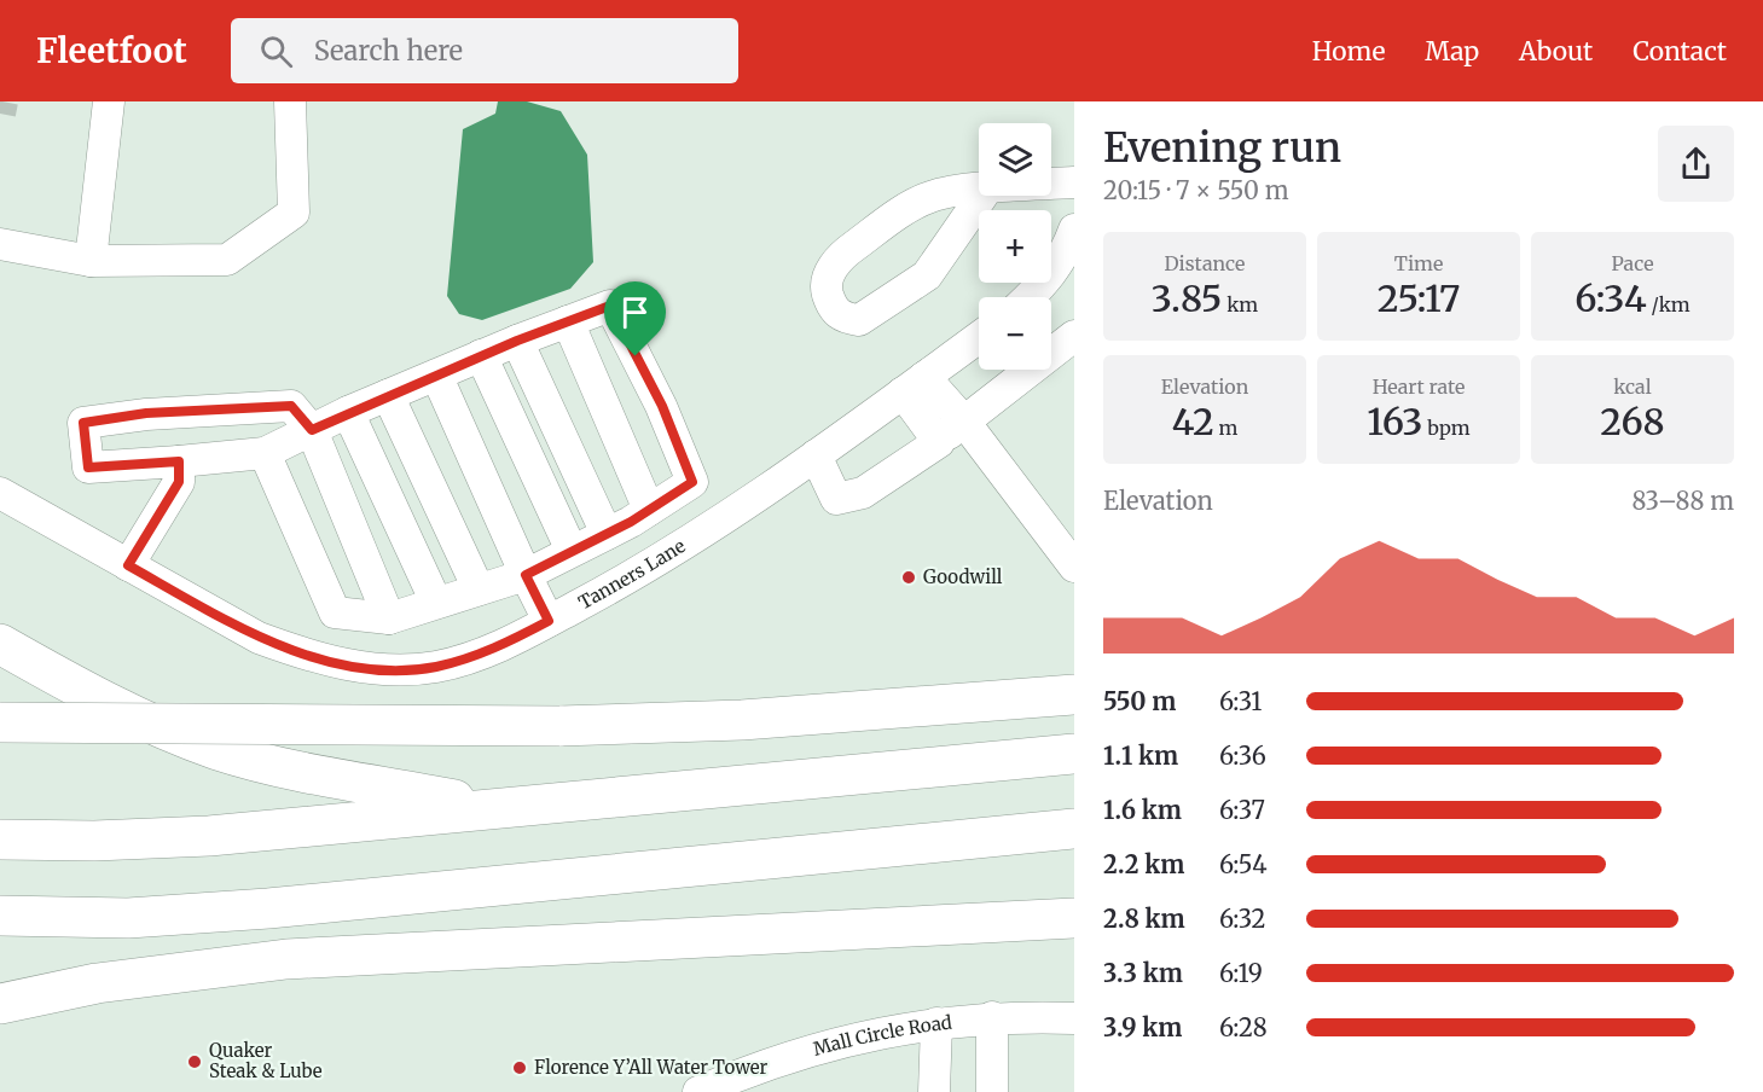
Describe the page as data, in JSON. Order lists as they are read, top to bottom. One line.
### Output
{"streets":{"street":["Tanners Lane","Mall Circle Road"]},"places":["Goodwill","Quaker Steak & Lube","Florence Y’All Water Tower"],"page":{"header":"Fleetfoot","search":"Search here","nav":["Home","Map","About","Contact"],"heading":["Evening run","20:15 · 7 × 550 m"],"map_buttons":["+","−"],"stats":[["Distance","3.85 km"],["Time","25:17"],["Pace","6:34 /km"],["Elevation","42 m"],["Heart rate","163 bpm"],["kcal","268"]],"chart":["Elevation","83–88 m"],"list":[{"name":"550 m","note":"6:31"},{"name":"1.1 km","note":"6:36"},{"name":"1.6 km","note":"6:37"},{"name":"2.2 km","note":"6:54"},{"name":"2.8 km","note":"6:32"},{"name":"3.3 km","note":"6:19"},{"name":"3.9 km","note":"6:28"}]}}
